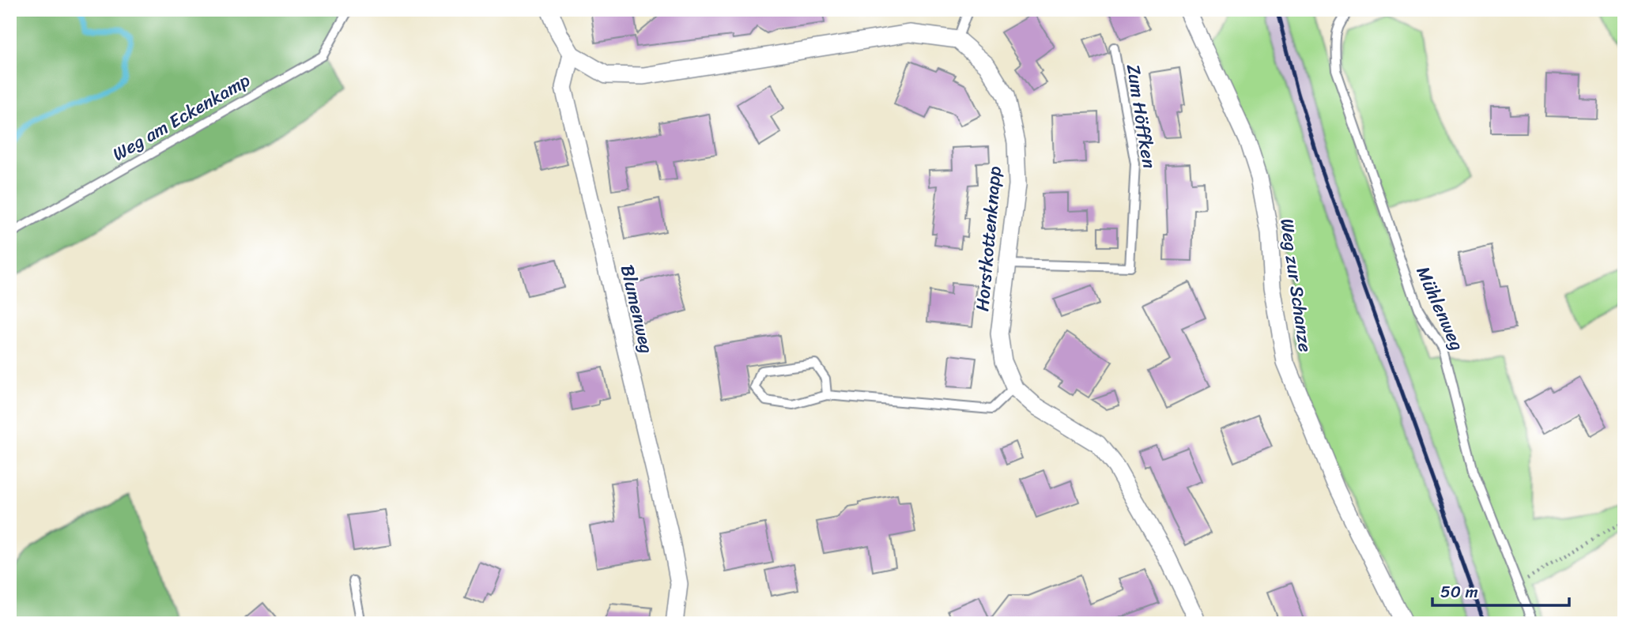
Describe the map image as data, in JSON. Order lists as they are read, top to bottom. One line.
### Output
{"streets":{"street":["Horstkottenknapp","Weg zur Schanze","Blumenweg"],"lane":["Zum Höffken","Weg am Eckenkamp","Mühlenweg"]},"crossings":[["Zum Höffken","Horstkottenknapp"]],"scale_bar":"50 m"}
